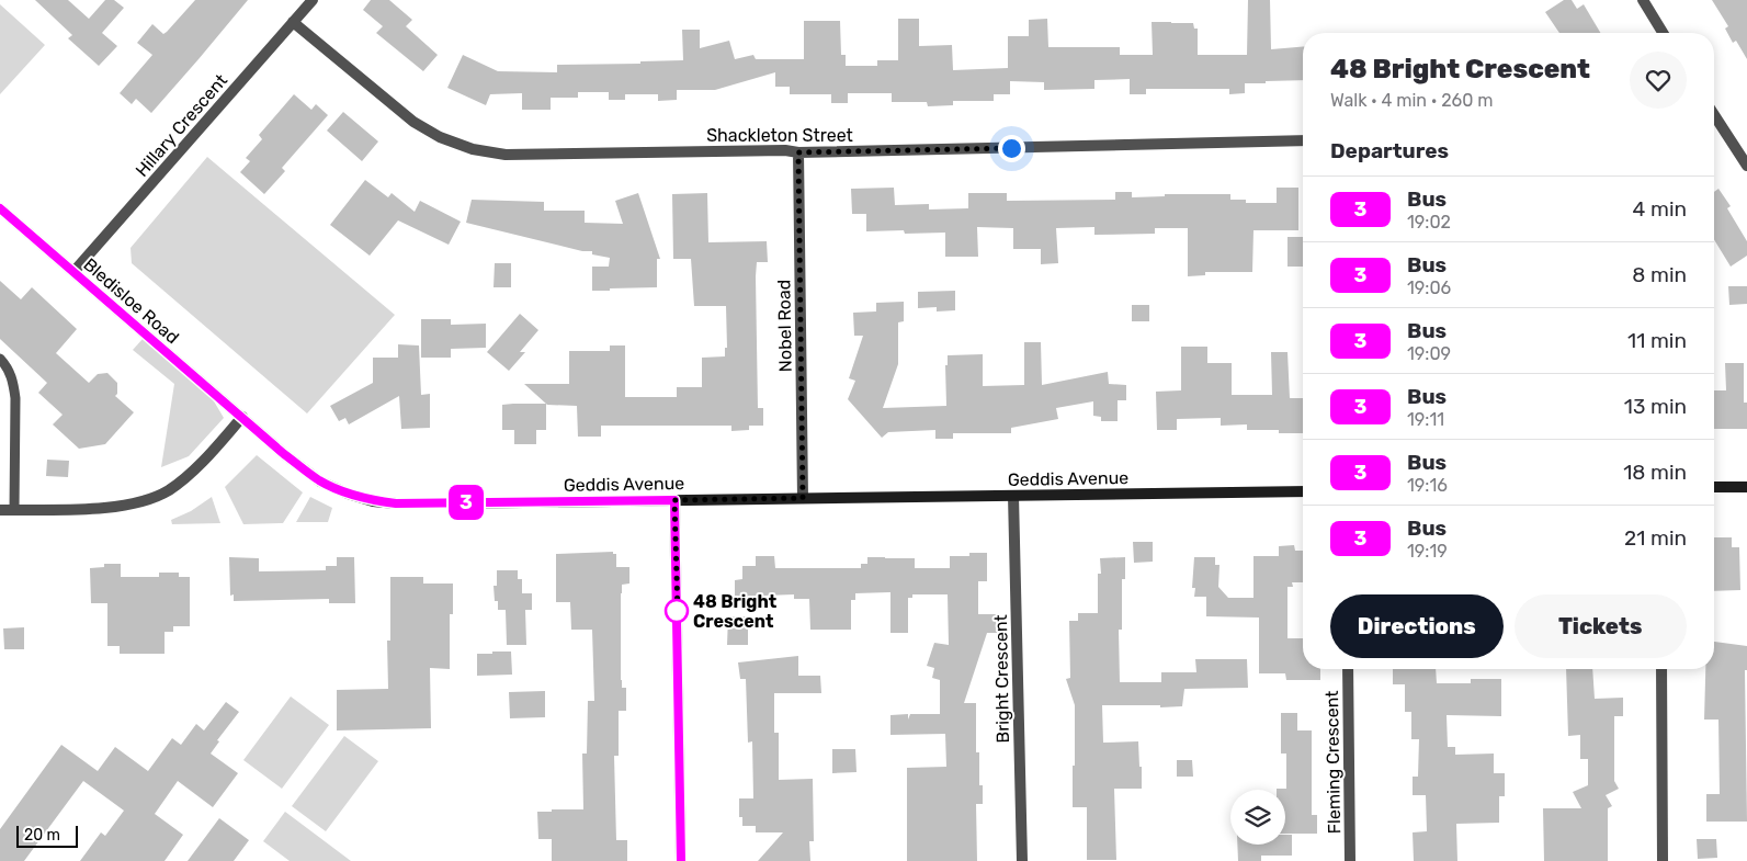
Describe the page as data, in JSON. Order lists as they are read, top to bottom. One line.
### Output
{"streets":{"street":["Hillary Crescent","Shackleton Street","Bledisloe Road","Nobel Road","Geddis Avenue","Bright Crescent","Fleming Crescent"]},"crossings":[["Hillary Crescent","Shackleton Street"],["Hillary Crescent","Bledisloe Road"],["Shackleton Street","Nobel Road"],["Bledisloe Road","Geddis Avenue"],["Nobel Road","Geddis Avenue"],["Geddis Avenue","Bright Crescent"]],"places":["48 Bright Crescent"],"lines":["bus line 3"],"scale_bar":"20 m","page":{"on_map":"3","heading":[["48 Bright Crescent","Walk · 4 min · 260 m"],"Departures"],"list":[{"mark":"3","name":"Bus","note":"19:02","value":"4 min"},{"mark":"3","name":"Bus","note":"19:06","value":"8 min"},{"mark":"3","name":"Bus","note":"19:09","value":"11 min"},{"mark":"3","name":"Bus","note":"19:11","value":"13 min"},{"mark":"3","name":"Bus","note":"19:16","value":"18 min"},{"mark":"3","name":"Bus","note":"19:19","value":"21 min"}],"buttons":["Directions","Tickets"],"scale":"20 m"}}
